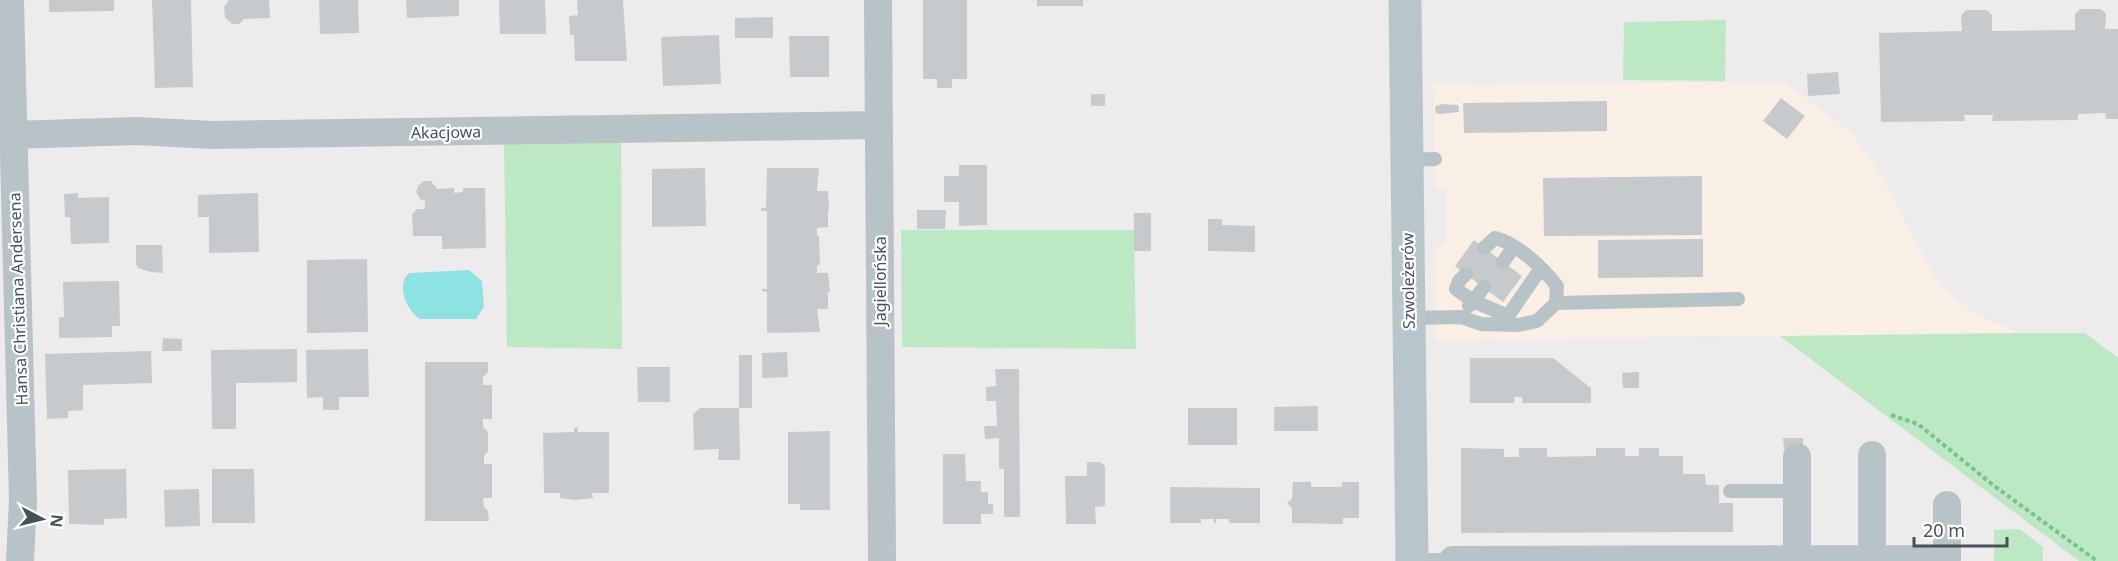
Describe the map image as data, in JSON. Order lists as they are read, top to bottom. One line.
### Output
{"streets":{"street":["Akacjowa","Jagiellońska","Szwoleżerów","Hansa Christiana Andersena"]},"crossings":[["Akacjowa","Jagiellońska"],["Akacjowa","Hansa Christiana Andersena"]],"scale_bar":"20 m","north":"right"}
